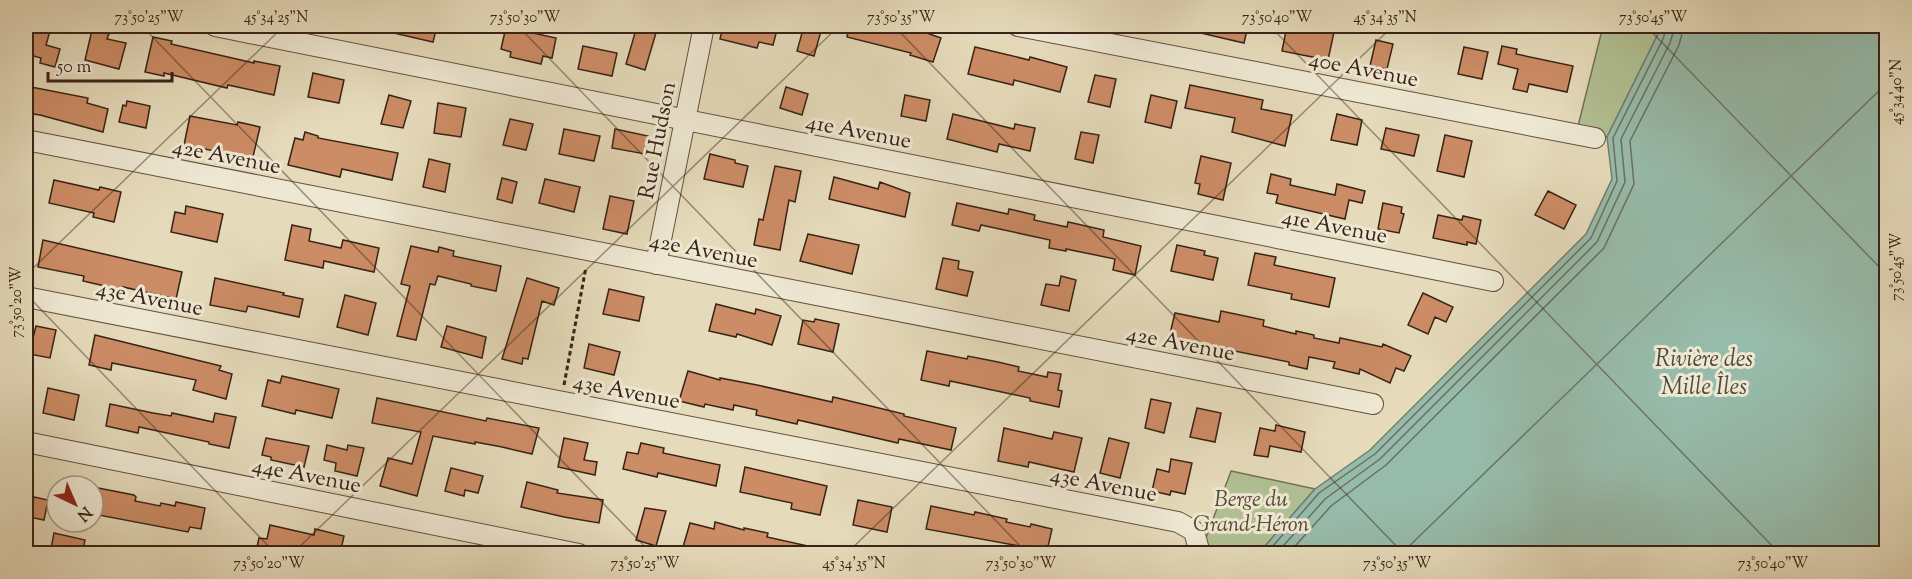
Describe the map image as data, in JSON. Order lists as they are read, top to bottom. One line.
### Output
{"streets":{"street":["40e Avenue","41e Avenue","Rue Hudson","42e Avenue","43e Avenue","44e Avenue"]},"crossings":[["41e Avenue","Rue Hudson"],["Rue Hudson","42e Avenue"]],"water":["Rivière des Mille Îles"],"parks":["Berge du Grand-Héron"],"scale_bar":"50 m","north":"bottom right","coordinates":["73°50'25\"W","45°34'25\"N","73°50'30\"W","73°50'35\"W","73°50'40\"W","45°34'35\"N","73°50'45\"W","45°34'40\"N","73°50'20\"W"]}
